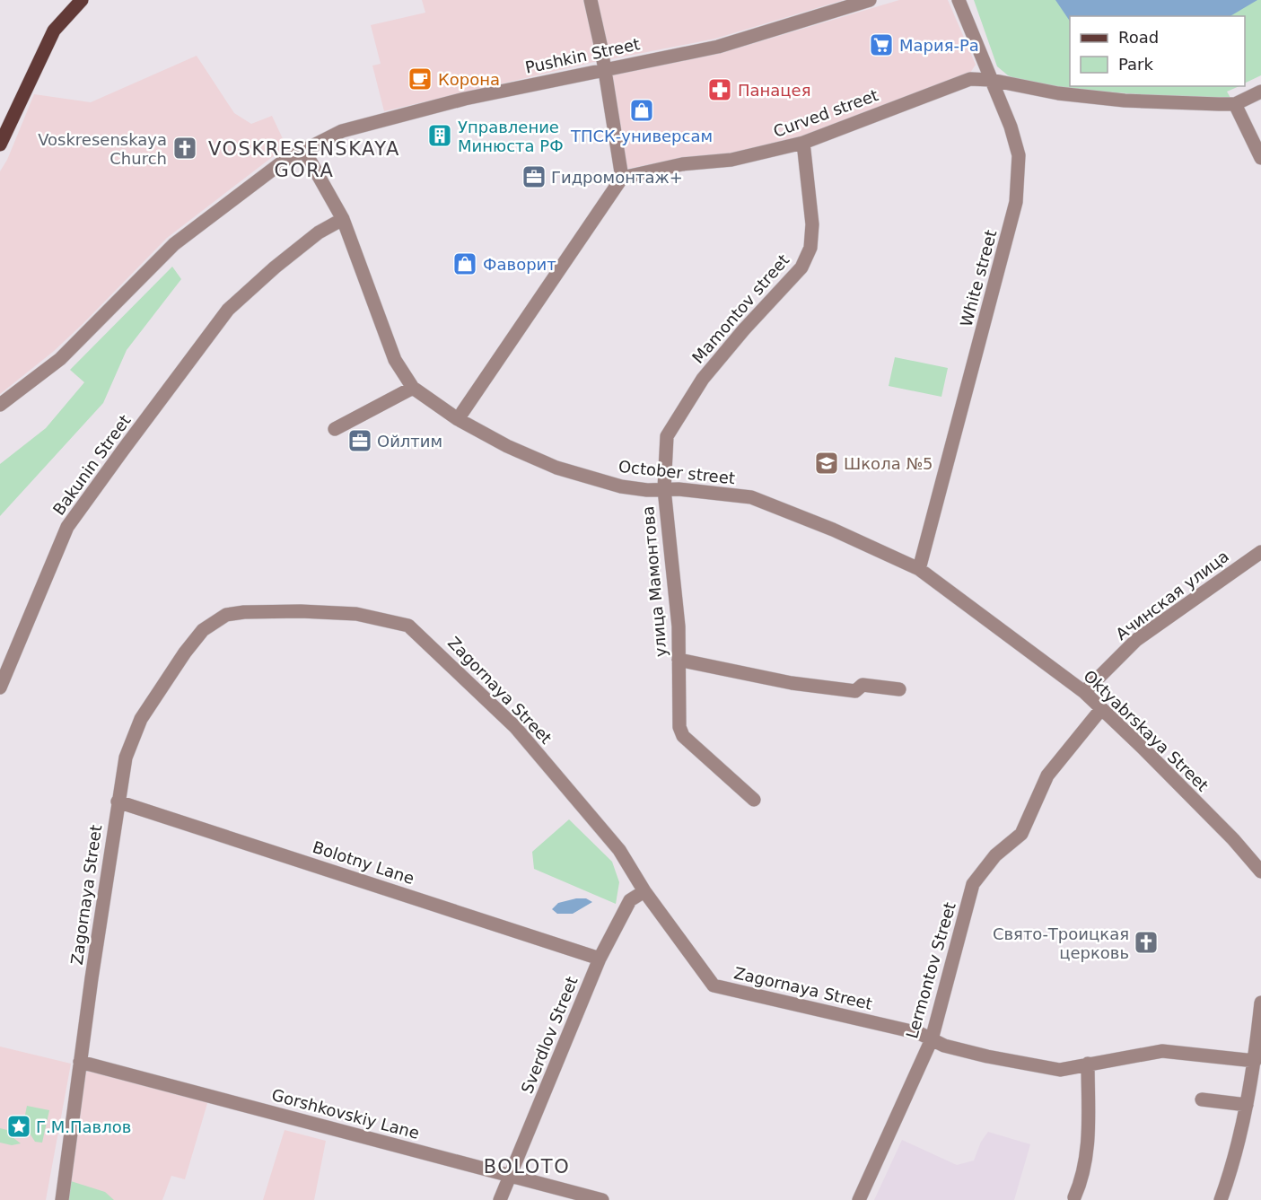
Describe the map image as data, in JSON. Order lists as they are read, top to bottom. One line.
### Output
{"streets":{"street":["Pushkin Street","Curved street","White street","Mamontov street","Bakunin Street","October street","улица Мамонтова","Ачинская улица","Zagornaya Street","Oktyabrskaya Street","Bolotny Lane","Lermontov Street","Sverdlov Street","Gorshkovskiy Lane"]},"crossings":[["Pushkin Street","October street"],["Curved street","White street"],["Curved street","Mamontov street"],["White street","October street"],["White street","Oktyabrskaya Street"],["Mamontov street","October street"],["Mamontov street","улица Мамонтова"],["Bakunin Street","October street"],["October street","улица Мамонтова"],["October street","Oktyabrskaya Street"],["Ачинская улица","Oktyabrskaya Street"],["Zagornaya Street","Bolotny Lane"],["Zagornaya Street","Lermontov Street"],["Zagornaya Street","Sverdlov Street"],["Zagornaya Street","Gorshkovskiy Lane"],["Oktyabrskaya Street","Lermontov Street"],["Bolotny Lane","Sverdlov Street"],["Sverdlov Street","Gorshkovskiy Lane"]],"districts":["VOSKRESENSKAYA GORA","BOLOTO"],"places":{"supermarket":["Мария-Ра"],"cafe":["Корона"],"pharmacy":["Панацея"],"shop":["ТПСК-универсам","Фаворит"],"building":["Управление Минюста РФ"],"church":["Voskresenskaya Church","Свято-Троицкая церковь"],"office":["Гидромонтаж+","Ойлтим"],"school or university":["Школа №5"],"place":["Г.М.Павлов"]},"legend":["Road","Park"]}
